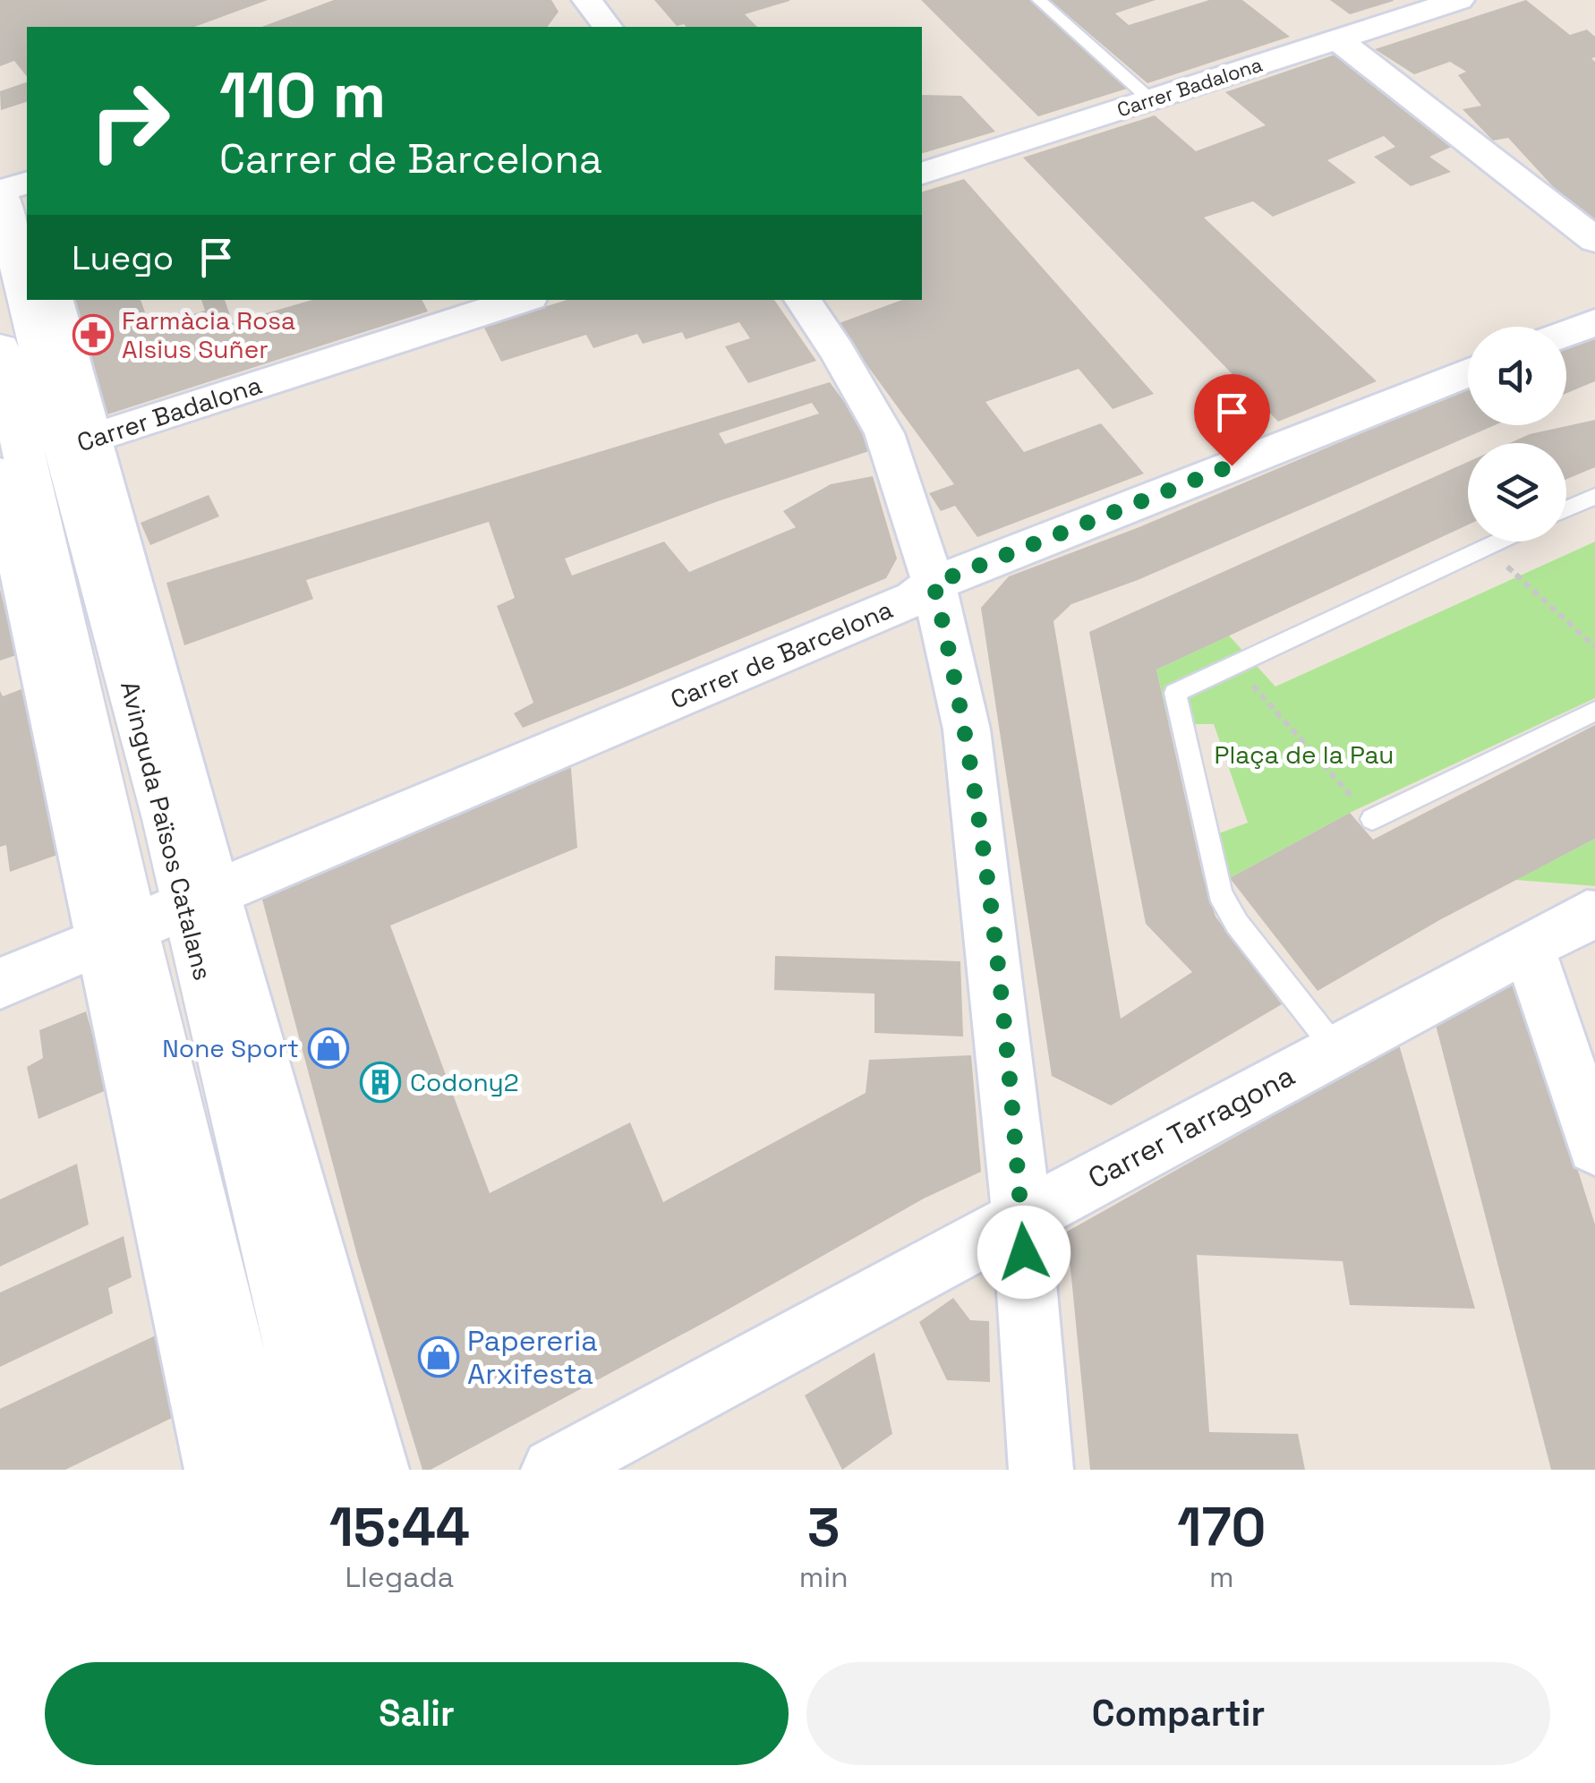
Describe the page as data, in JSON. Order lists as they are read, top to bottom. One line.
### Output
{"streets":{"main road":["Avinguda Països Catalans"],"street":["Carrer Badalona","Carrer de Barcelona","Carrer Tarragona"]},"crossings":[["Carrer Badalona","Avinguda Països Catalans"],["Carrer de Barcelona","Avinguda Països Catalans"]],"parks":["Plaça de la Pau"],"places":{"pharmacy":["Farmàcia Rosa Alsius Suñer"],"shop":["None Sport","Papereria Arxifesta"],"building":["Codony2"]},"page":{"turn":["110 m","Carrer de Barcelona"],"then":"Luego","eta":["15:44","Llegada","3","min","170","m"],"buttons":["Salir","Compartir"]}}
